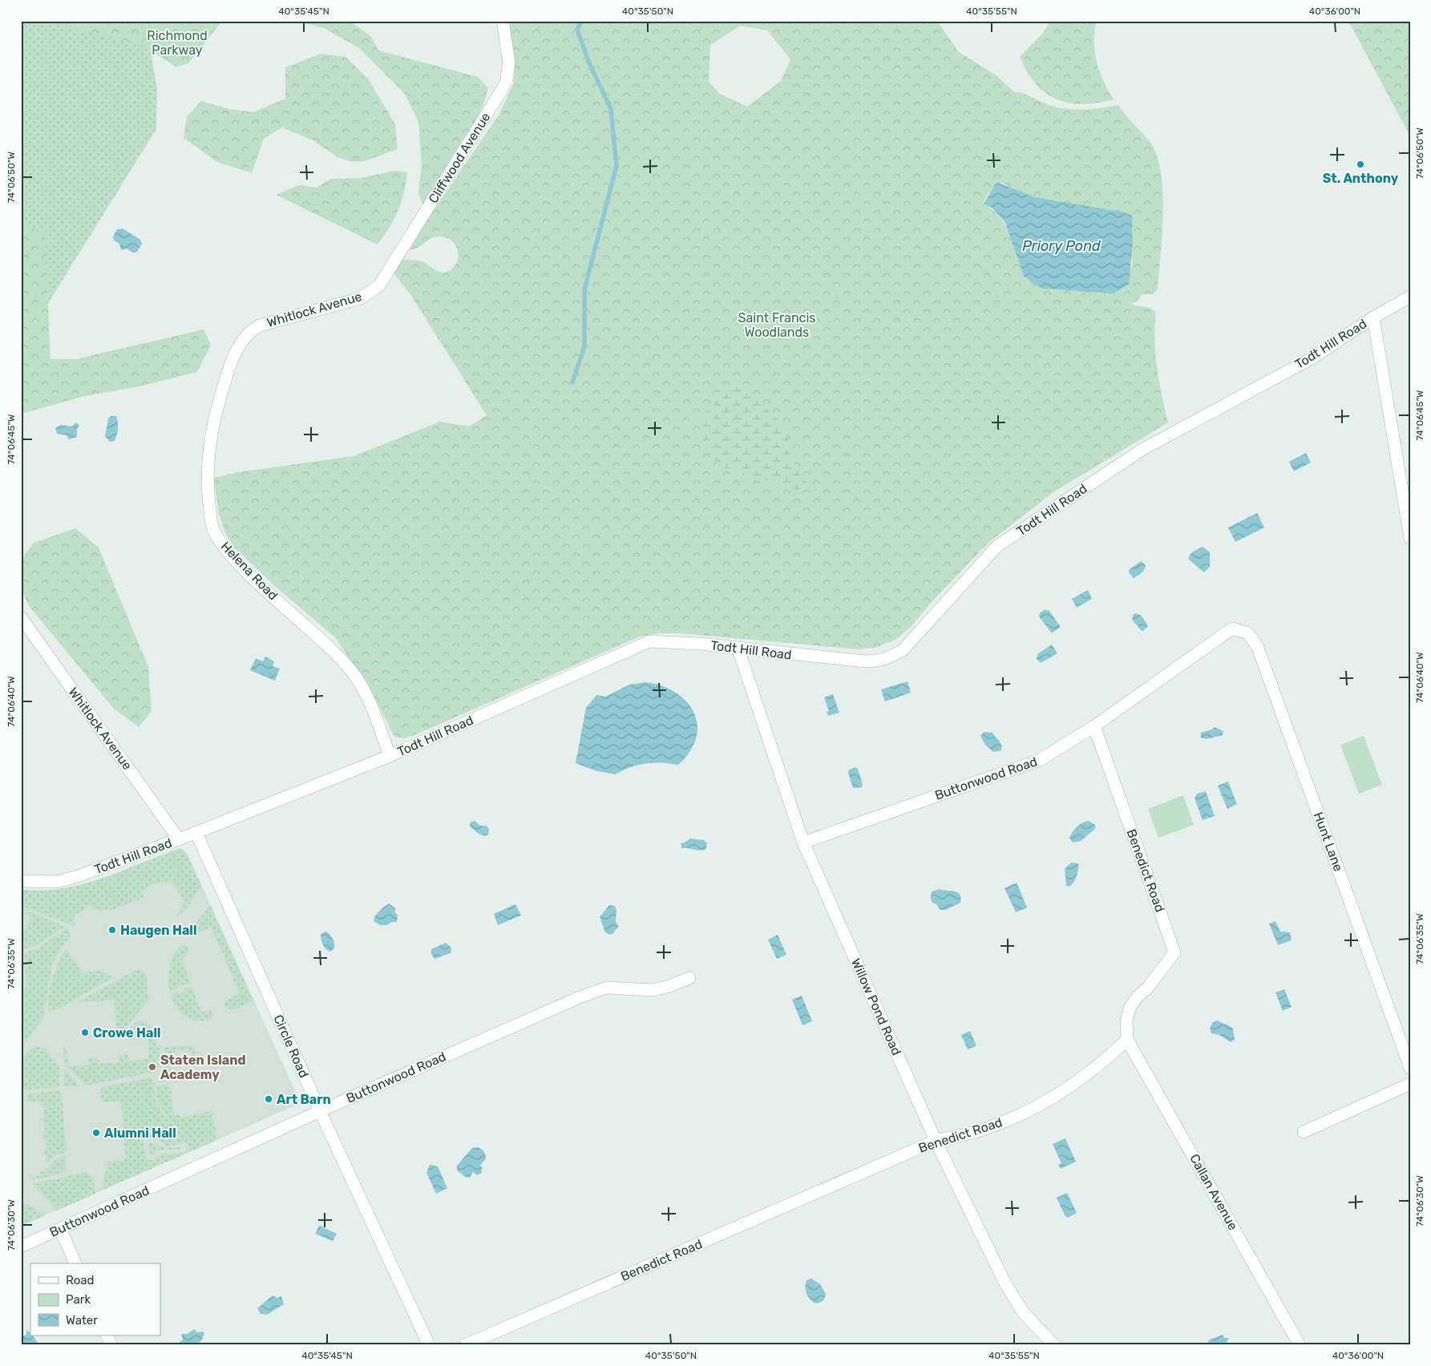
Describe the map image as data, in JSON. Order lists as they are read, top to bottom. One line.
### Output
{"streets":{"street":["Cliffwood Avenue","Whitlock Avenue","Todt Hill Road","Helena Road","Buttonwood Road","Hunt Lane","Benedict Road","Willow Pond Road","Circle Road","Callan Avenue"]},"crossings":[["Cliffwood Avenue","Whitlock Avenue"],["Whitlock Avenue","Todt Hill Road"],["Whitlock Avenue","Helena Road"],["Todt Hill Road","Helena Road"],["Todt Hill Road","Willow Pond Road"],["Todt Hill Road","Circle Road"],["Buttonwood Road","Hunt Lane"],["Buttonwood Road","Benedict Road"],["Buttonwood Road","Willow Pond Road"],["Buttonwood Road","Circle Road"],["Benedict Road","Willow Pond Road"],["Benedict Road","Callan Avenue"]],"water":["Priory Pond"],"parks":["Richmond Parkway","Saint Francis Woodlands"],"places":["St. Anthony","Haugen Hall","Crowe Hall","Staten Island Academy","Art Barn","Alumni Hall"],"legend":["Road","Park","Water"],"coordinates":["40°35'45\"N","40°35'50\"N","40°35'55\"N","40°36'00\"N","74°06'50\"W","74°06'45\"W","74°06'40\"W","74°06'35\"W","74°06'30\"W"]}
